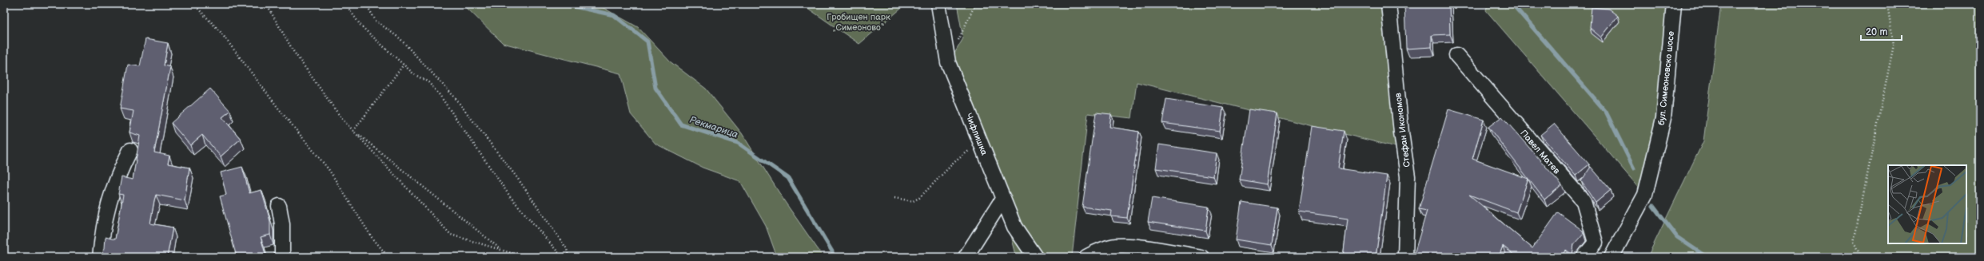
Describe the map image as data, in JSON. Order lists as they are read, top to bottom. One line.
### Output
{"streets":{"street":["бул. Симеоновско шосе","Стефан Икономов","Чифлишка","Павел Матев"]},"water":["Рекмарица"],"parks":["Гробищен парк „Симеоново“"],"scale_bar":"20 m"}
